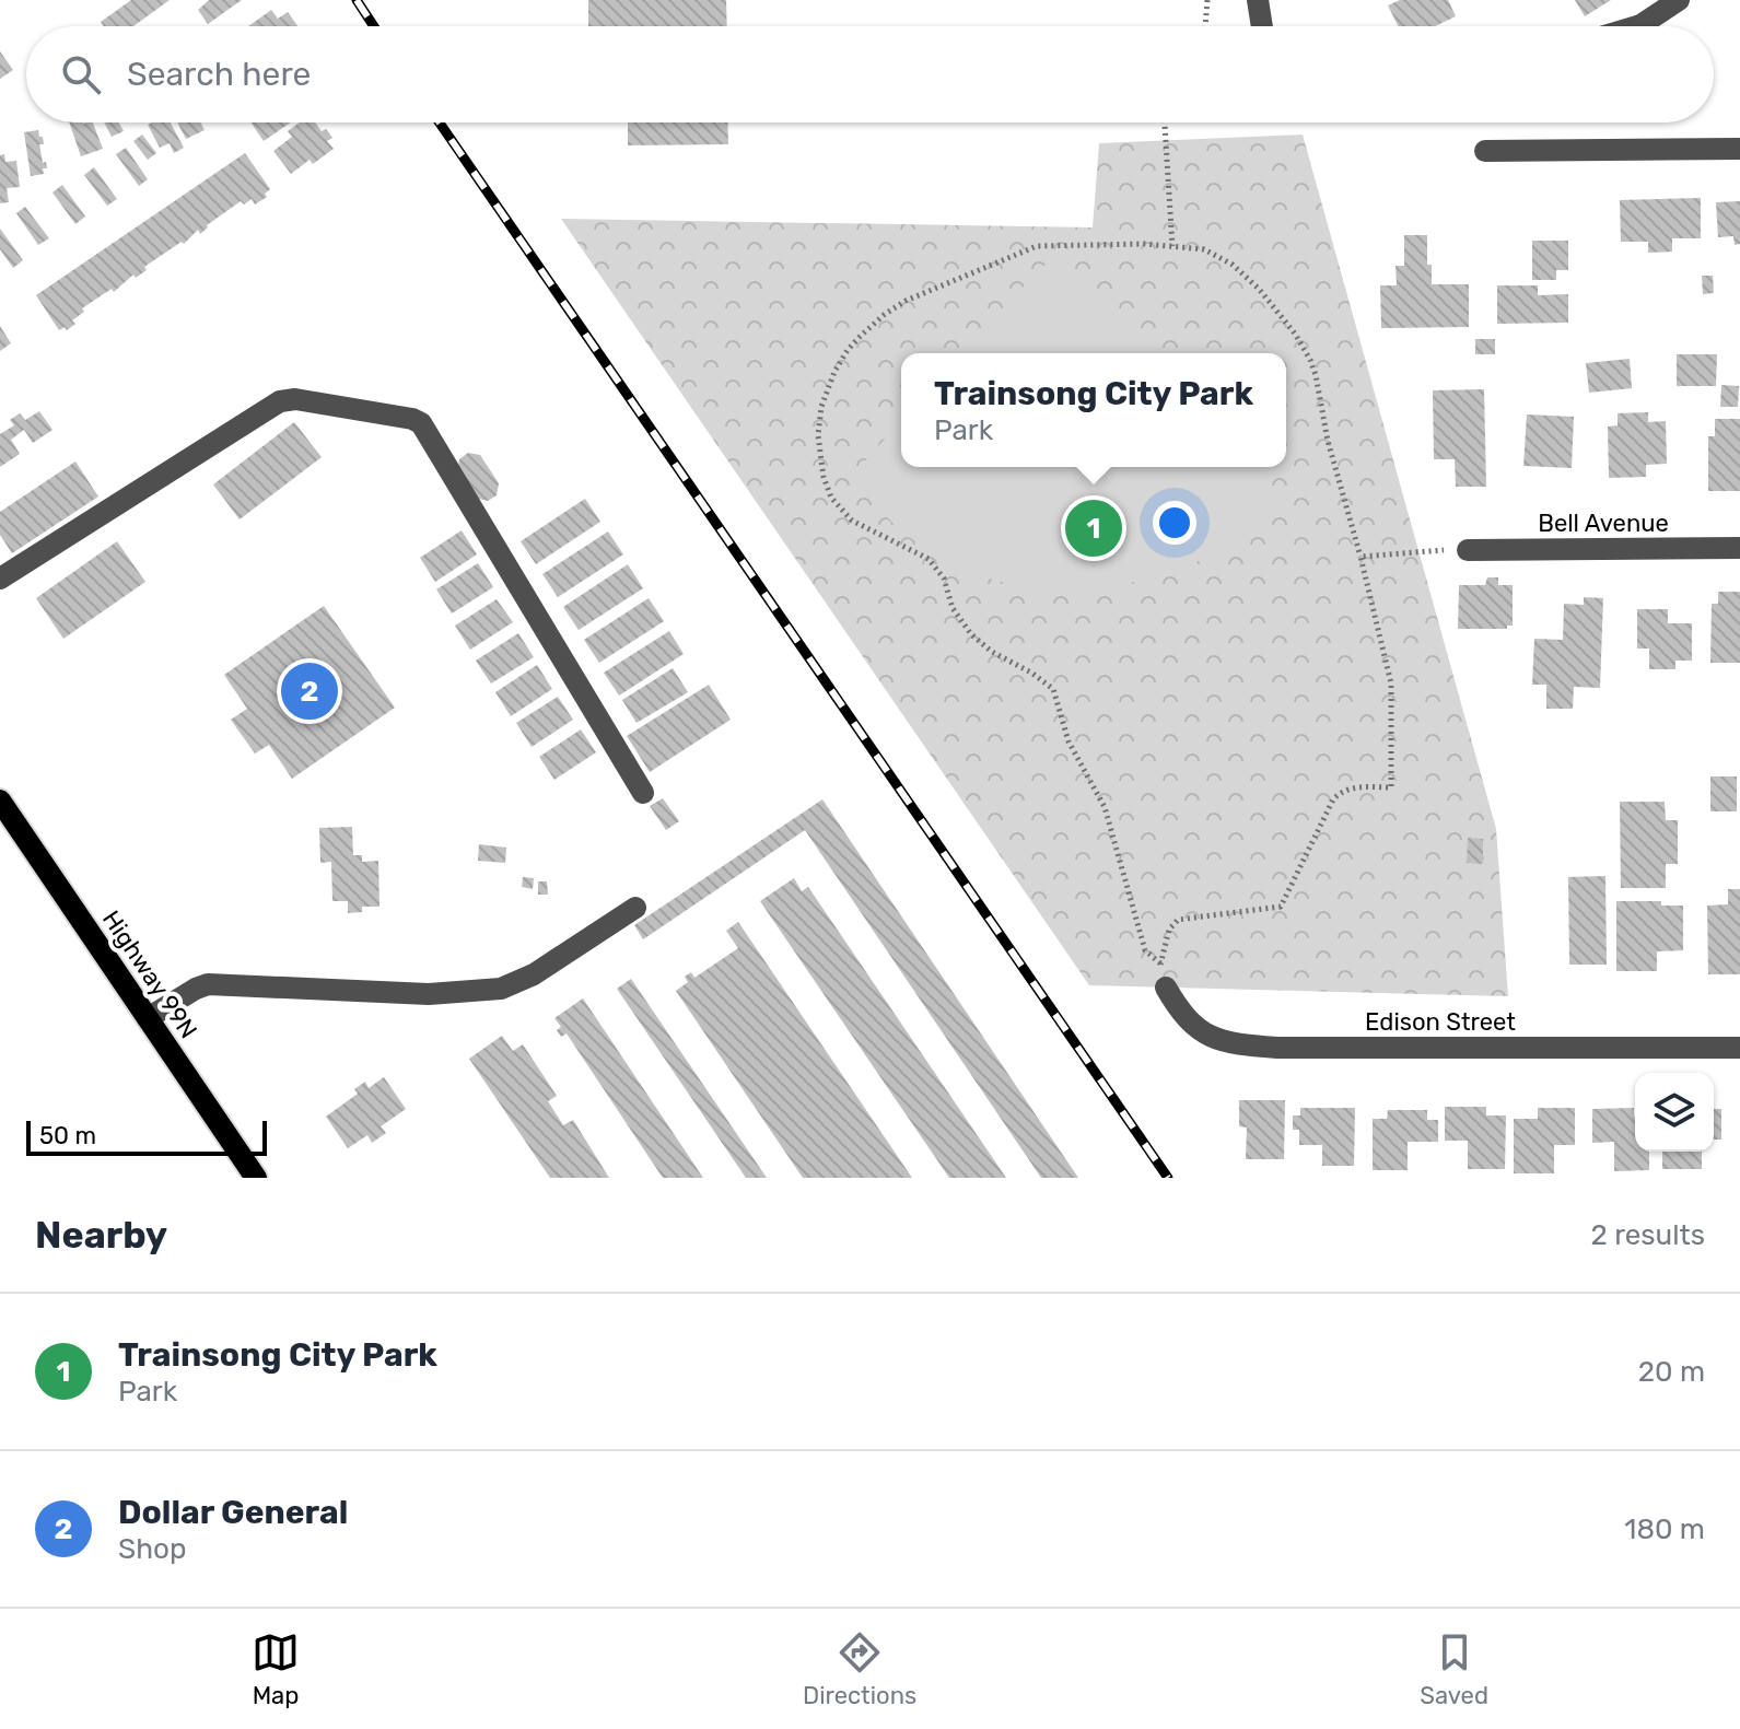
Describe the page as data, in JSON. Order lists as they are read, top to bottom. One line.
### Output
{"streets":{"main road":["Highway 99N"],"street":["Bell Avenue","Edison Street"]},"scale_bar":"50 m","page":{"search":"Search here","popup":["Trainsong City Park","Park"],"pins":["1","2"],"scale":"50 m","heading":["Nearby","2 results"],"list":[{"mark":"1","name":"Trainsong City Park","note":"Park","value":"20 m"},{"mark":"2","name":"Dollar General","note":"Shop","value":"180 m"}],"nav":["Map","Directions","Saved"]}}
